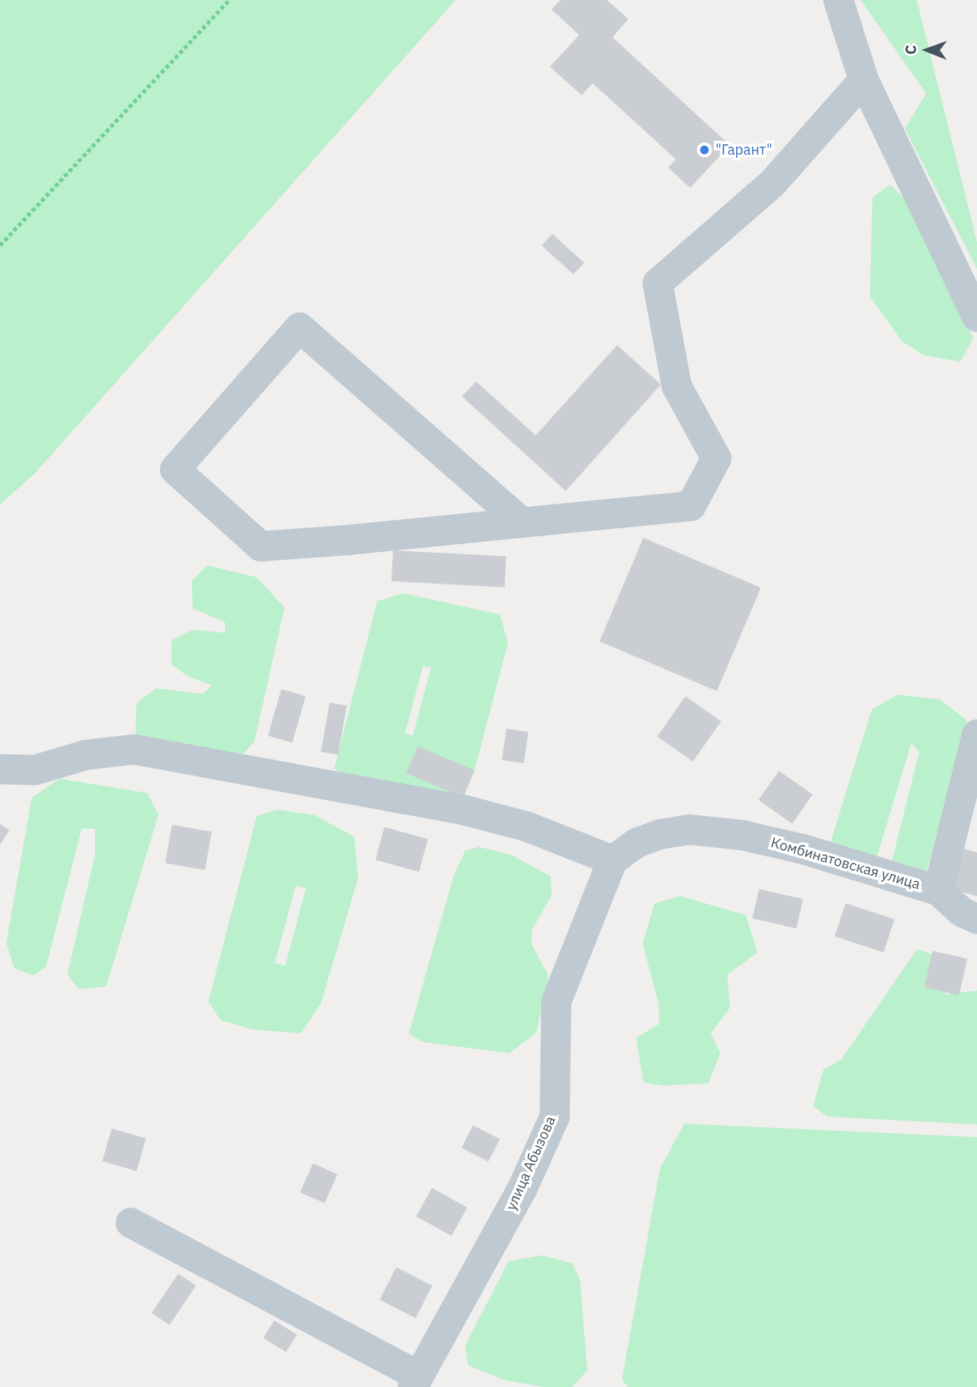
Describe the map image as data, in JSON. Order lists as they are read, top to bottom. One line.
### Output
{"streets":{"street":["Комбинатовская улица","улица Абызова"]},"crossings":[["Комбинатовская улица","улица Абызова"]],"places":["\"Гарант\""],"north":"left"}
